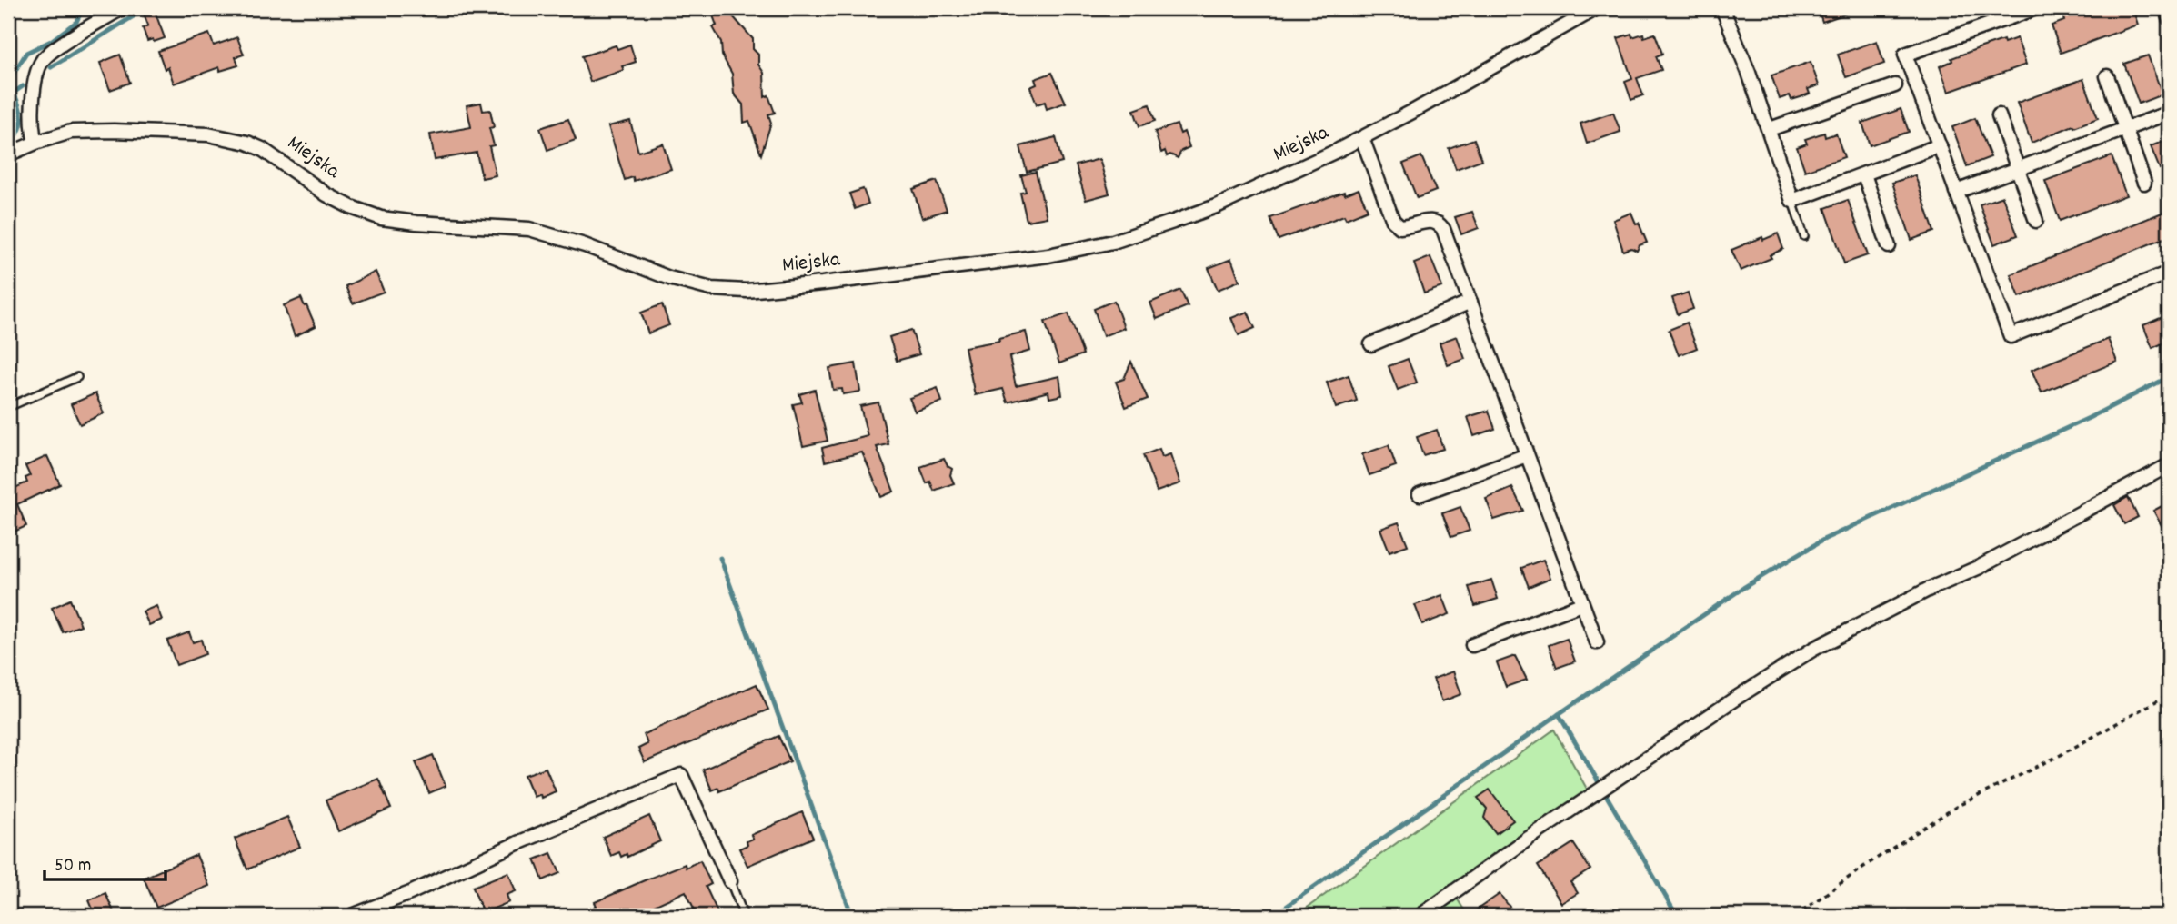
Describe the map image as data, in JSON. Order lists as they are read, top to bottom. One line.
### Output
{"streets":{"street":["Miejska"]},"scale_bar":"50 m"}
